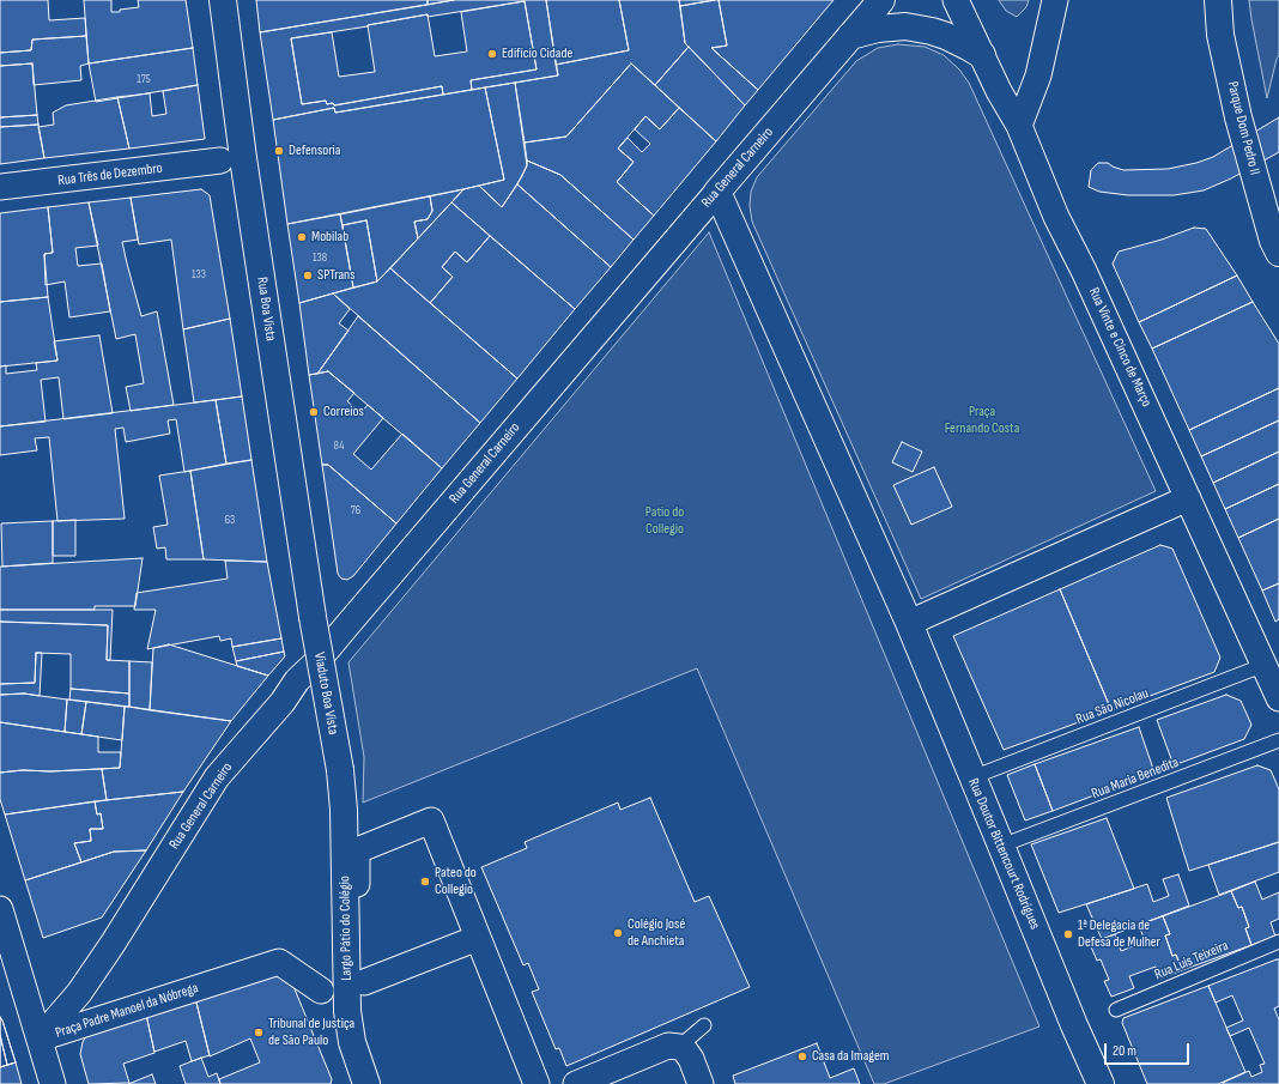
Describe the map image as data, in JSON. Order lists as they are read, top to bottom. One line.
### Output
{"streets":{"street":["Parque Dom Pedro II","Rua General Carneiro","Rua Três de Dezembro","Rua Boa Vista","Rua Vinte e Cinco de Março","Viaduto Boa Vista","Rua Doutor Bittencourt Rodrigues","Largo Pátio do Colégio","Praça Padre Manoel da Nóbrega"],"lane":["Rua São Nicolau","Rua Maria Benedita","Rua Luis Teixeira"]},"crossings":[["Rua General Carneiro","Praça Padre Manoel da Nóbrega"],["Rua Boa Vista","Viaduto Boa Vista"],["Rua Vinte e Cinco de Março","Rua São Nicolau"],["Viaduto Boa Vista","Largo Pátio do Colégio"],["Rua São Nicolau","Rua Doutor Bittencourt Rodrigues"],["Rua Maria Benedita","Rua Doutor Bittencourt Rodrigues"]],"parks":["Praça Fernando Costa","Patio do Collegio"],"places":["Edifício Cidade","Defensoria","Mobilab","SPTrans","Correios","Pateo do Collegio","Colégio José de Anchieta","1ª Delegacia de Defesa de Mulher","Tribunal de Justiça de São Paulo","Casa da Imagem"],"house_numbers":["175","138","133","84","76","63"],"scale_bar":"20 m"}
